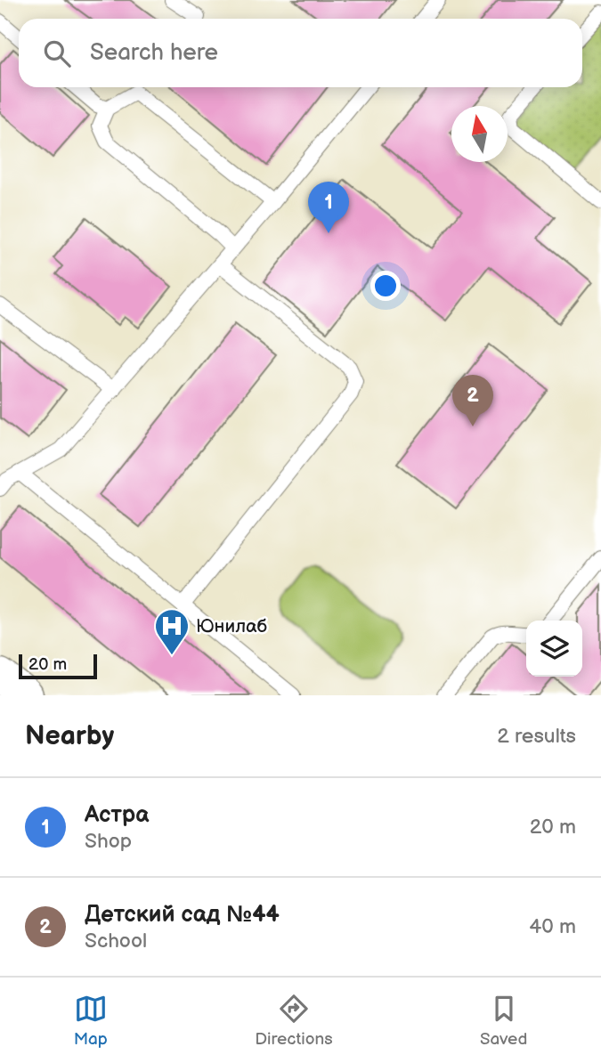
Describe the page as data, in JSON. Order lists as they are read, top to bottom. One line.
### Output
{"places":{"hospital":["Юнилаб"]},"scale_bar":"20 m","north":"top","page":{"search":"Search here","pins":["1","2"],"scale":"20 m","heading":["Nearby","2 results"],"list":[{"mark":"1","name":"Астра","note":"Shop","value":"20 m"},{"mark":"2","name":"Детский сад №44","note":"School","value":"40 m"}],"nav":["Map","Directions","Saved"]}}
